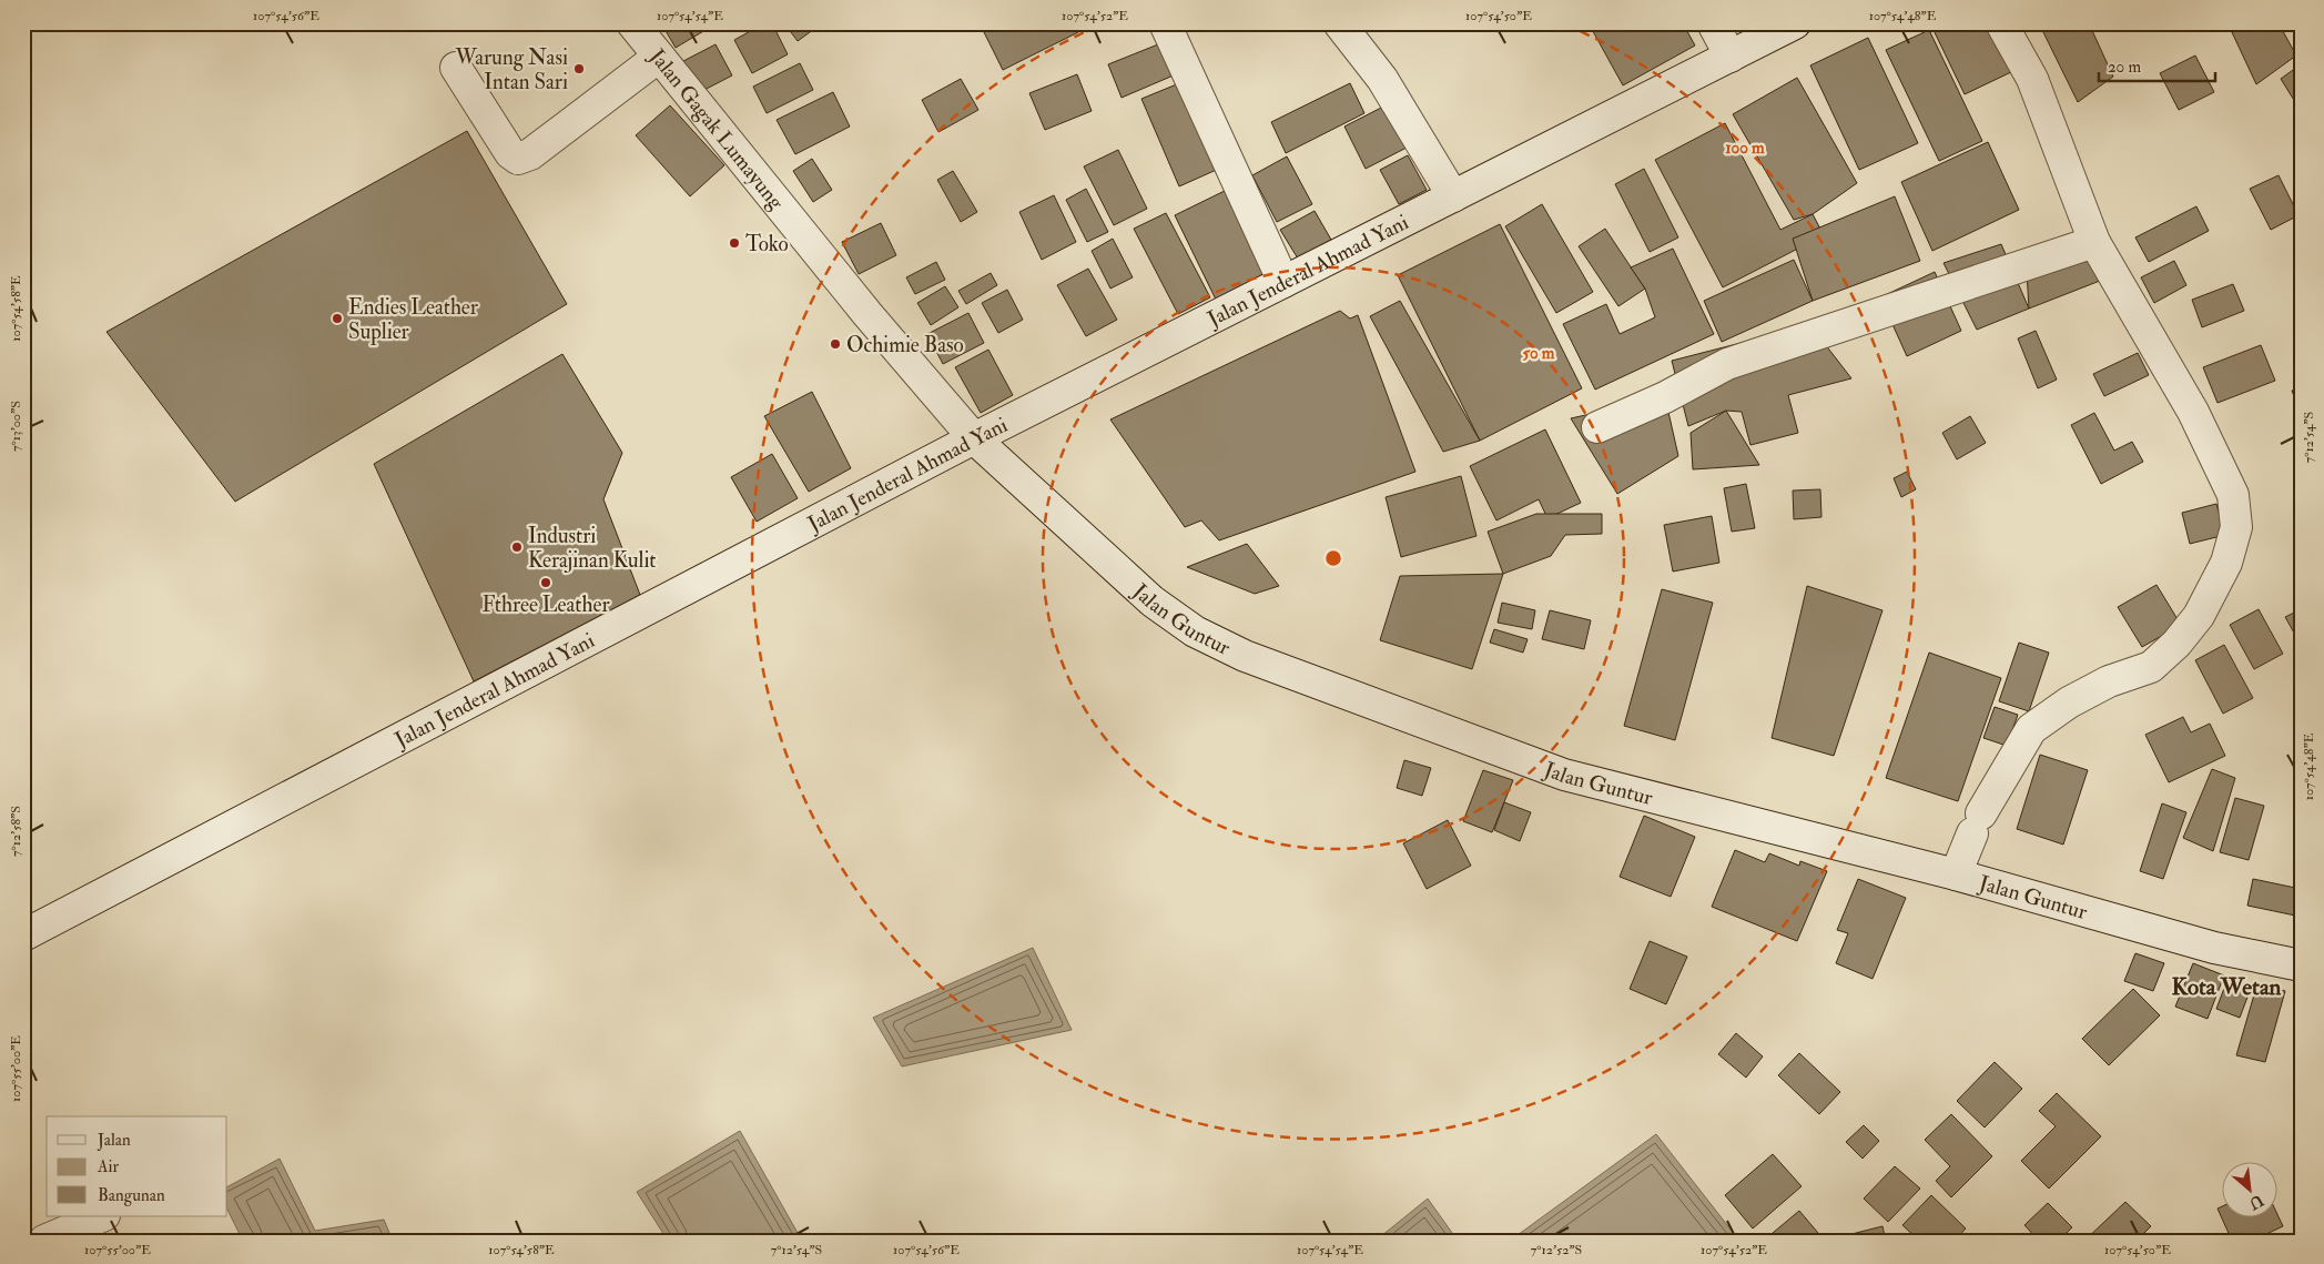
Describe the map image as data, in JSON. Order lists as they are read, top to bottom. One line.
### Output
{"streets":{"street":["Jalan Gagak Lumayung","Jalan Jenderal Ahmad Yani","Jalan Guntur"]},"crossings":[["Jalan Gagak Lumayung","Jalan Jenderal Ahmad Yani"],["Jalan Gagak Lumayung","Jalan Guntur"],["Jalan Jenderal Ahmad Yani","Jalan Guntur"]],"districts":["Kota Wetan"],"places":["Warung Nasi Intan Sari","Toko","Endies Leather Suplier","Ochimie Baso","Industri Kerajinan Kulit","Fthree Leather"],"legend":["Jalan","Air","Bangunan"],"scale_bar":"20 m","north":"bottom right","coordinates":["107°54'56\"E","107°54'54\"E","107°54'52\"E","107°54'50\"E","107°54'48\"E","107°54'58\"E","7°13'00\"S","7°12'54\"S","7°12'58\"S","107°55'00\"E","7°12'52\"S"],"rings":["100 m","50 m"]}
